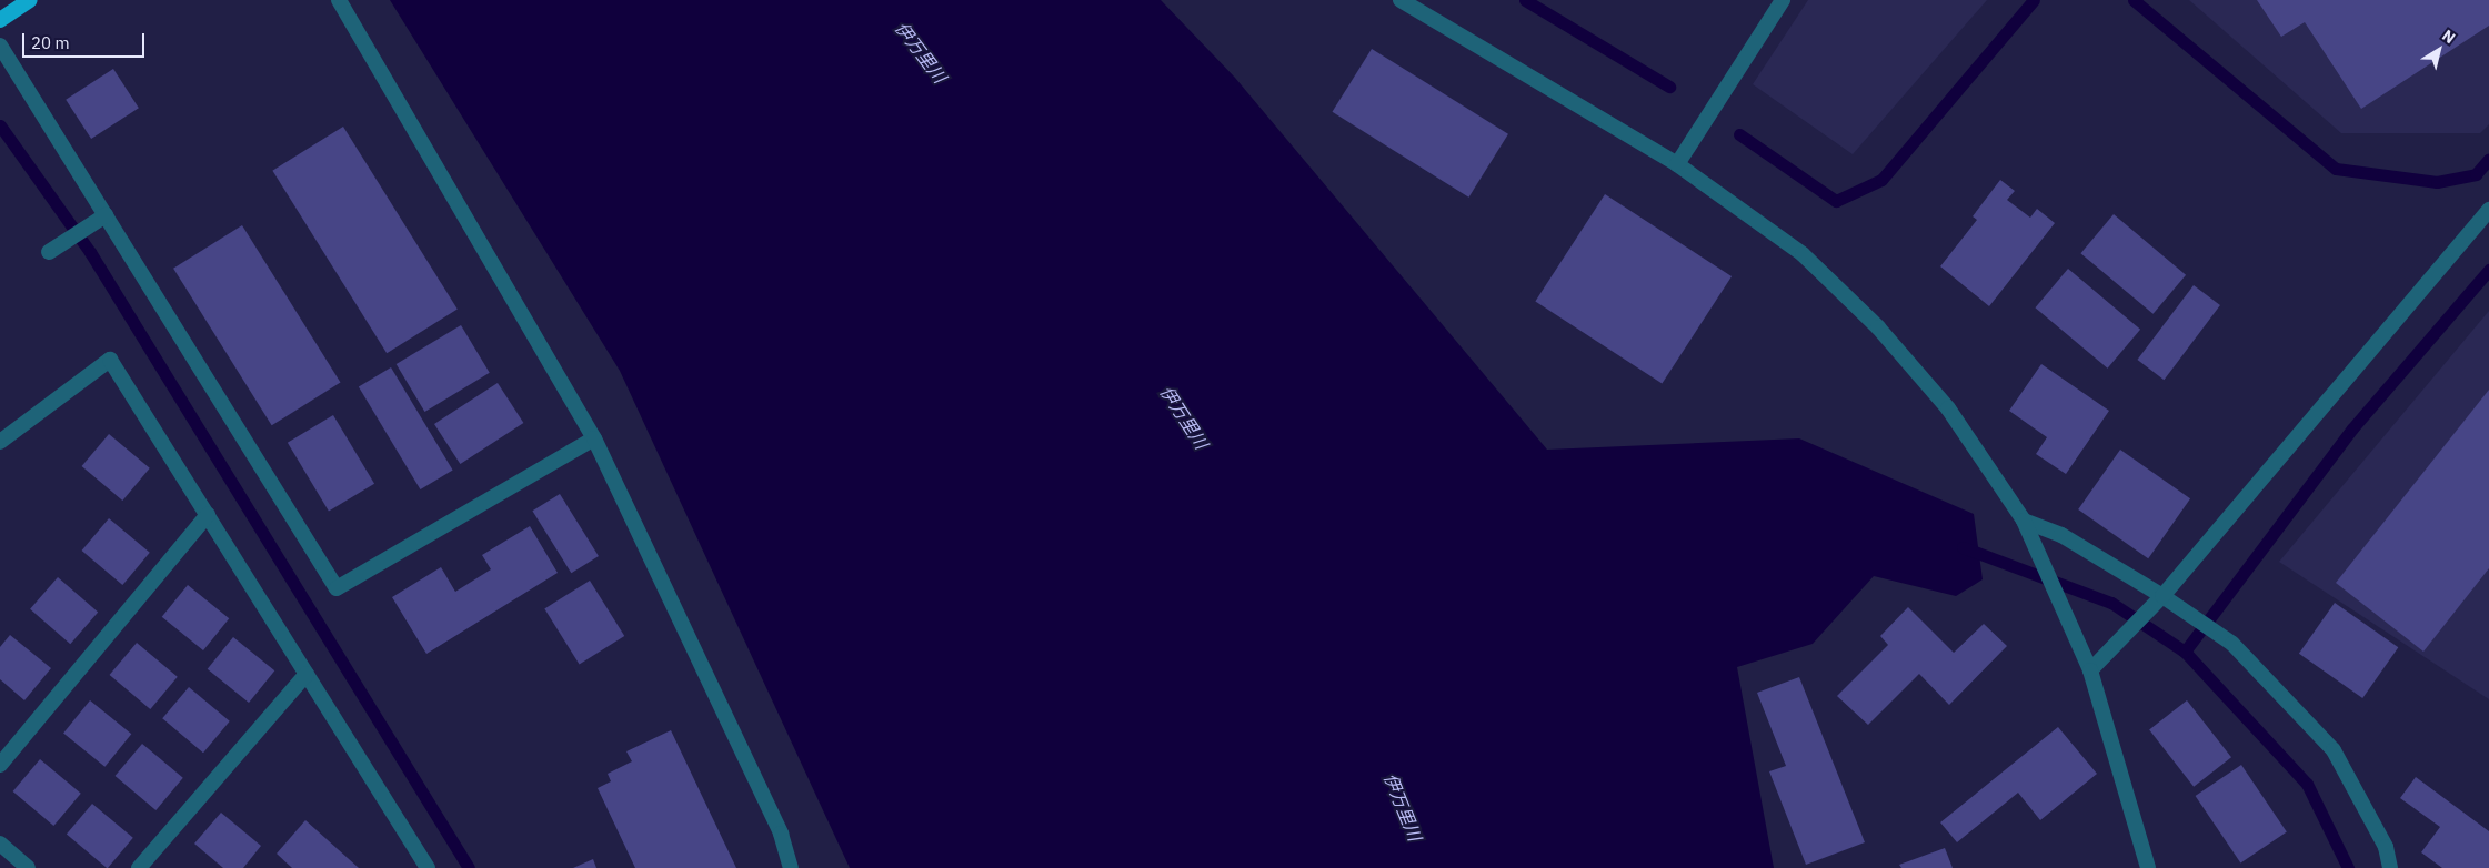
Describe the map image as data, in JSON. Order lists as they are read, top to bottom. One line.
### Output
{"water":["伊万里川"],"scale_bar":"20 m","north":"top right"}
